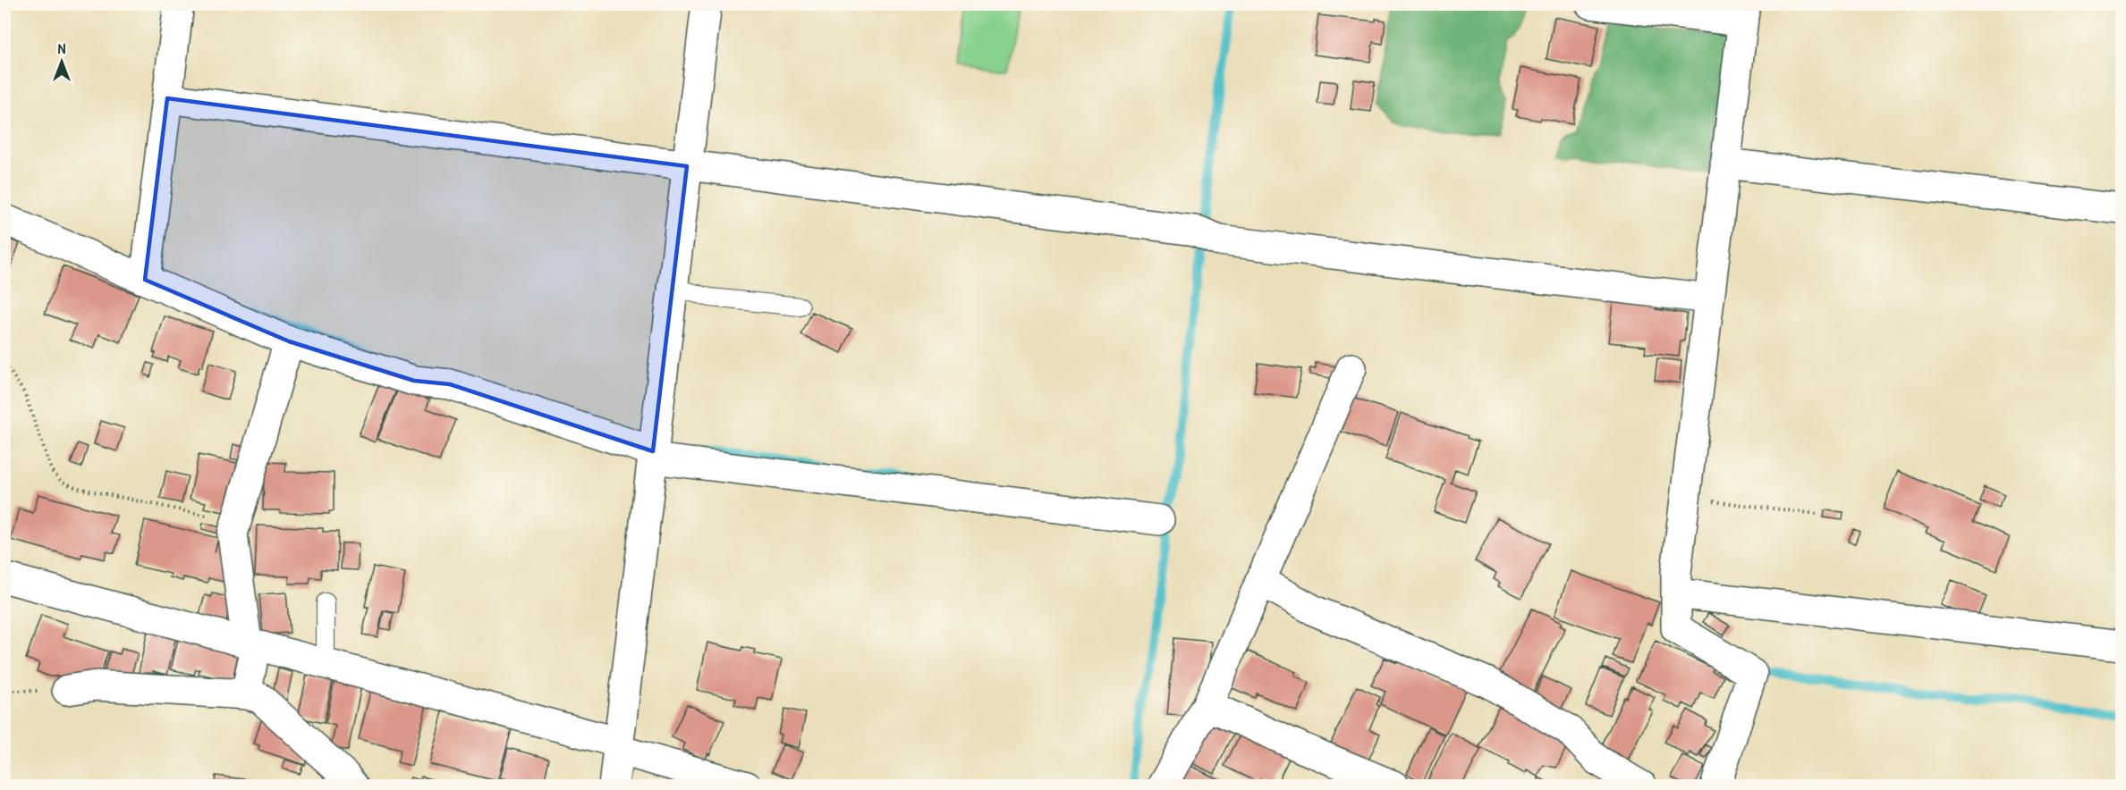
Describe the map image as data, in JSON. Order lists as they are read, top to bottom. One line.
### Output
{"north":"top"}
